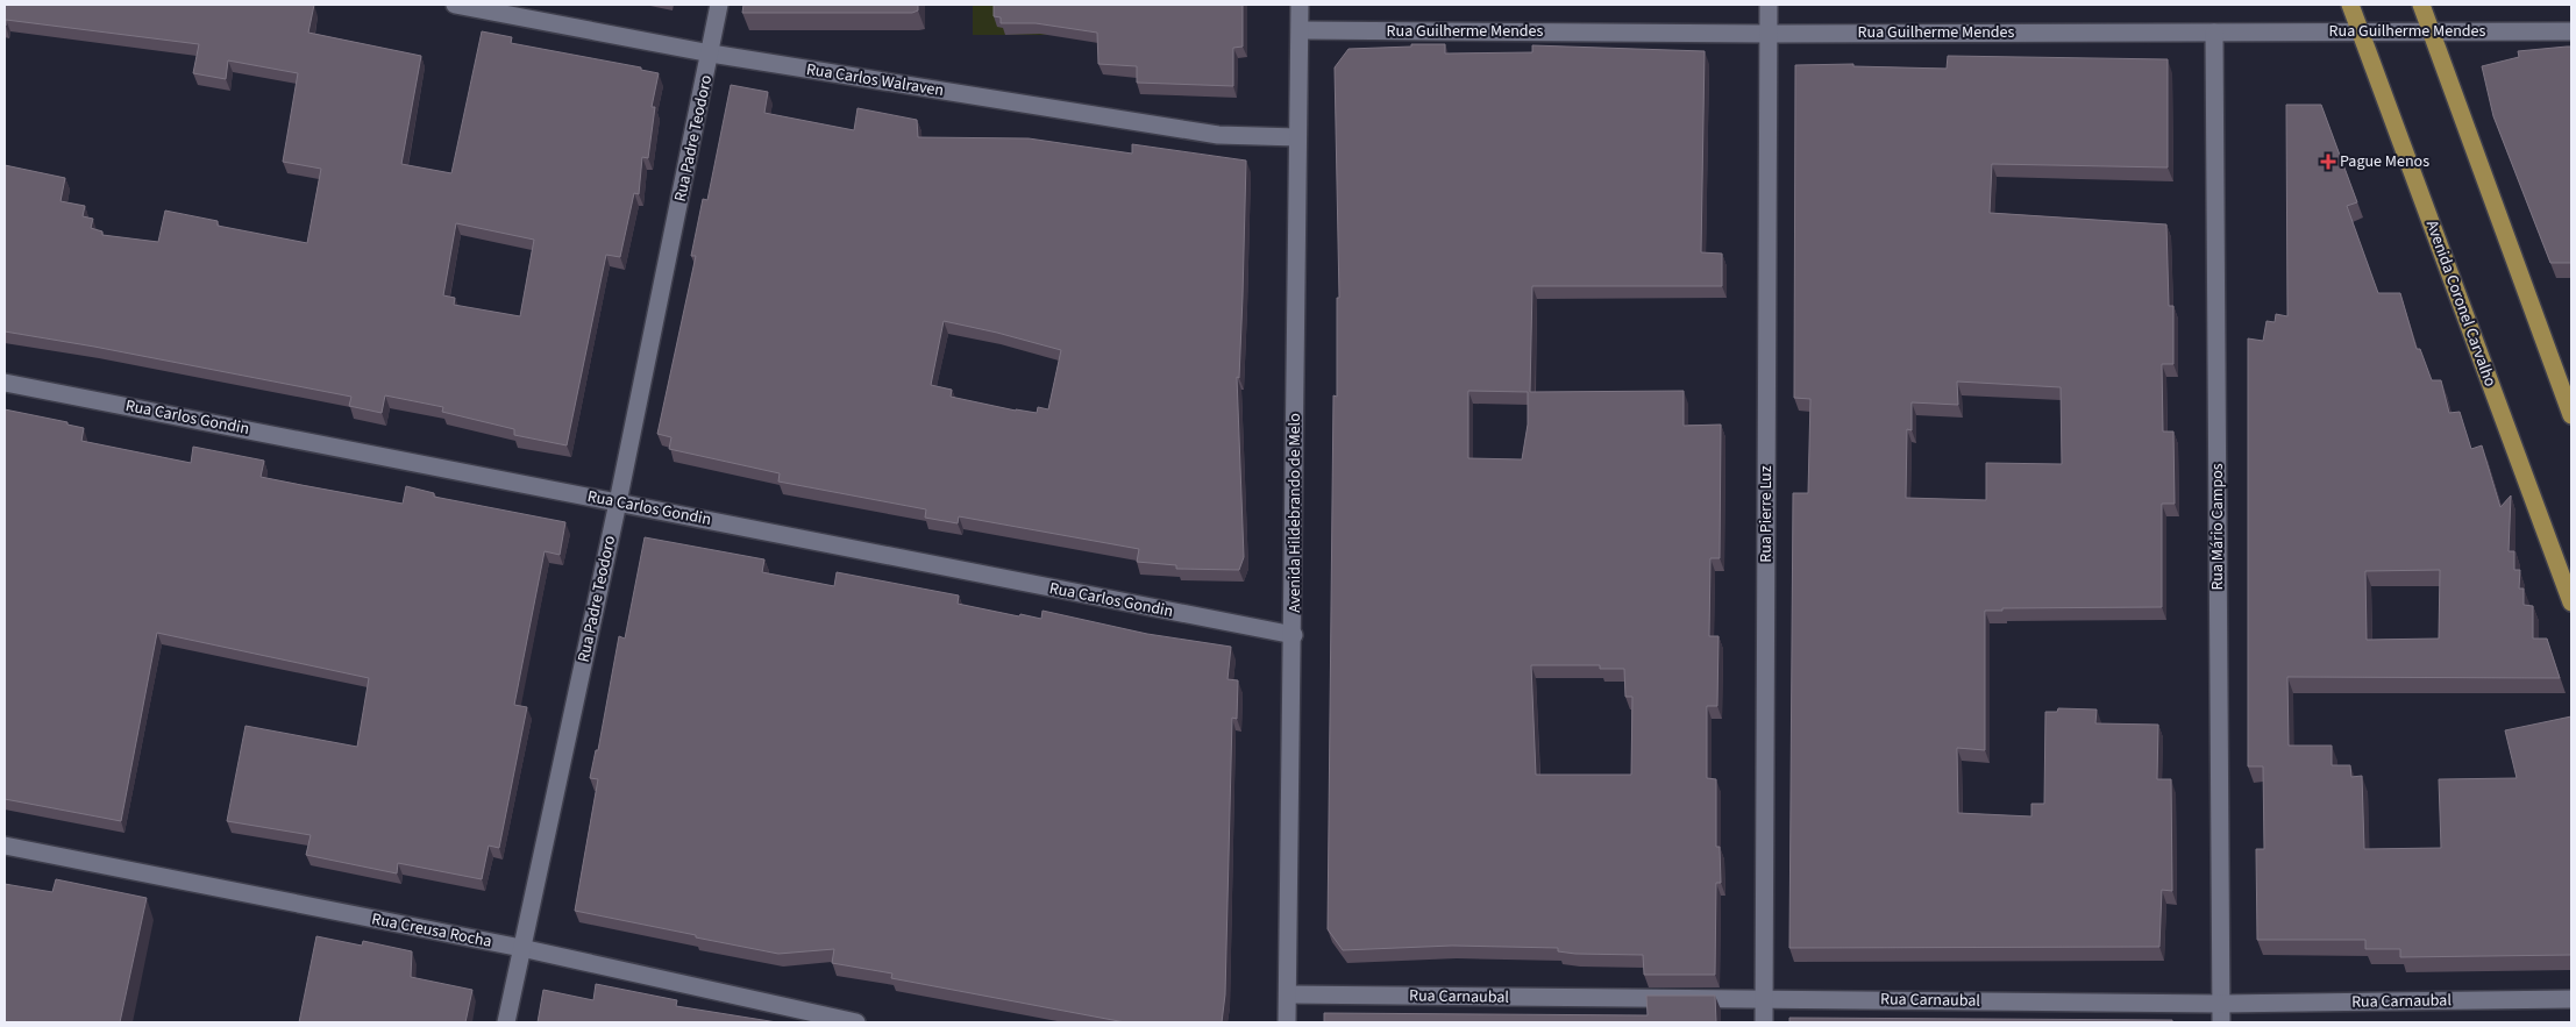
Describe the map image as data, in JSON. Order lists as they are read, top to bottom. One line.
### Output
{"streets":{"main road":["Avenida Coronel Carvalho"],"street":["Rua Guilherme Mendes","Rua Carlos Walraven","Rua Padre Teodoro","Rua Carlos Gondin","Avenida Hildebrando de Melo","Rua Pierre Luz","Rua Mário Campos","Rua Creusa Rocha","Rua Carnaubal"]},"crossings":[["Rua Guilherme Mendes","Avenida Coronel Carvalho"],["Rua Guilherme Mendes","Avenida Hildebrando de Melo"],["Rua Guilherme Mendes","Rua Pierre Luz"],["Rua Guilherme Mendes","Rua Mário Campos"],["Rua Carlos Walraven","Rua Padre Teodoro"],["Rua Carlos Walraven","Avenida Hildebrando de Melo"],["Rua Padre Teodoro","Rua Carlos Gondin"],["Rua Padre Teodoro","Rua Creusa Rocha"],["Rua Carlos Gondin","Avenida Hildebrando de Melo"],["Avenida Hildebrando de Melo","Rua Carnaubal"],["Rua Pierre Luz","Rua Carnaubal"],["Rua Mário Campos","Rua Carnaubal"]],"places":{"health":["Pague Menos"]}}
